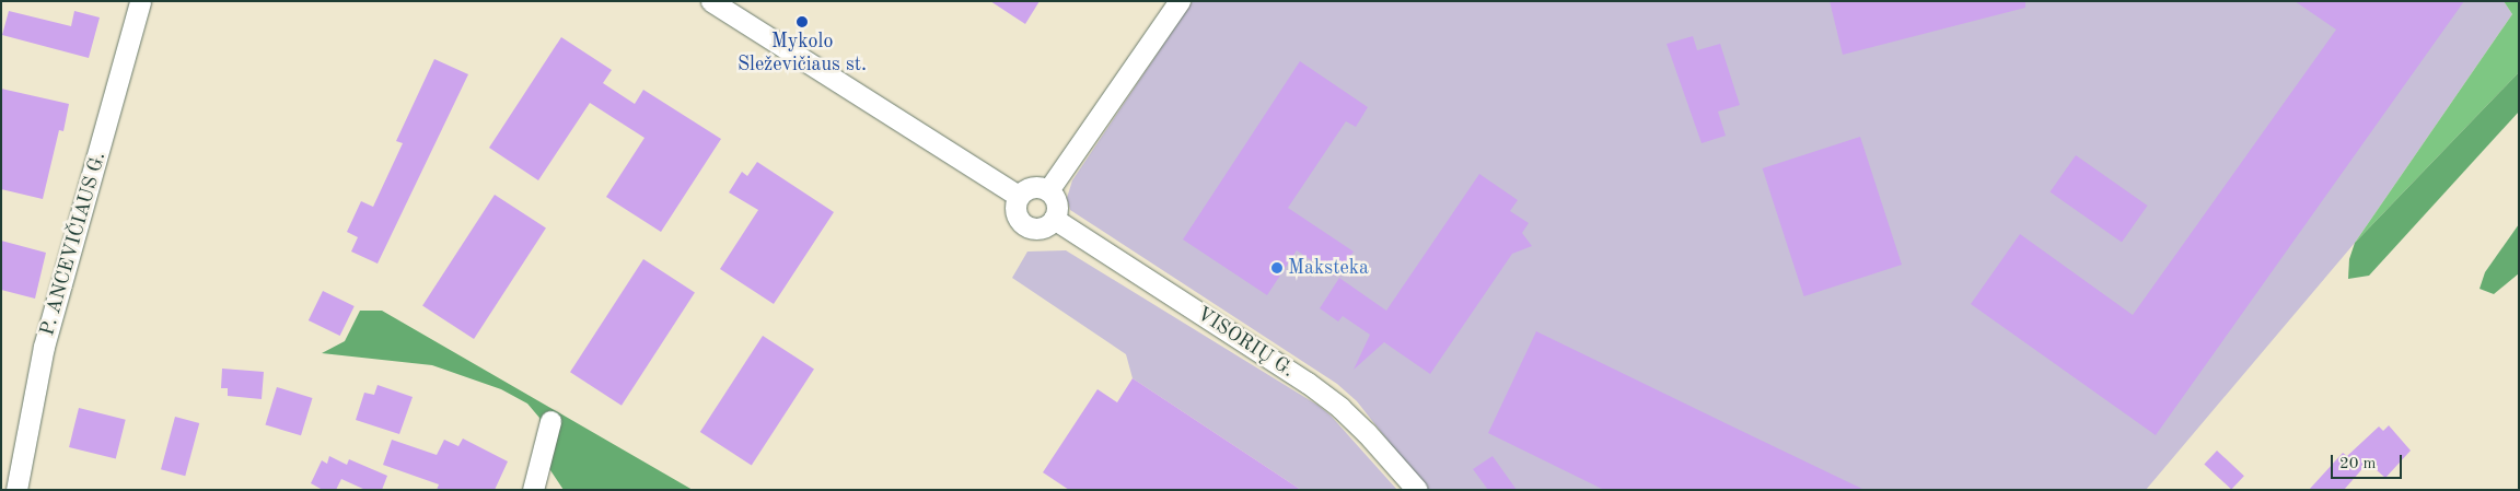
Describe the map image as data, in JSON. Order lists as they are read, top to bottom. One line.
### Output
{"streets":{"street":["P. ANCEVIČIAUS G.","VISORIŲ G."]},"places":["Mykolo Sleževičiaus st.","Maksteka"],"scale_bar":"20 m"}
